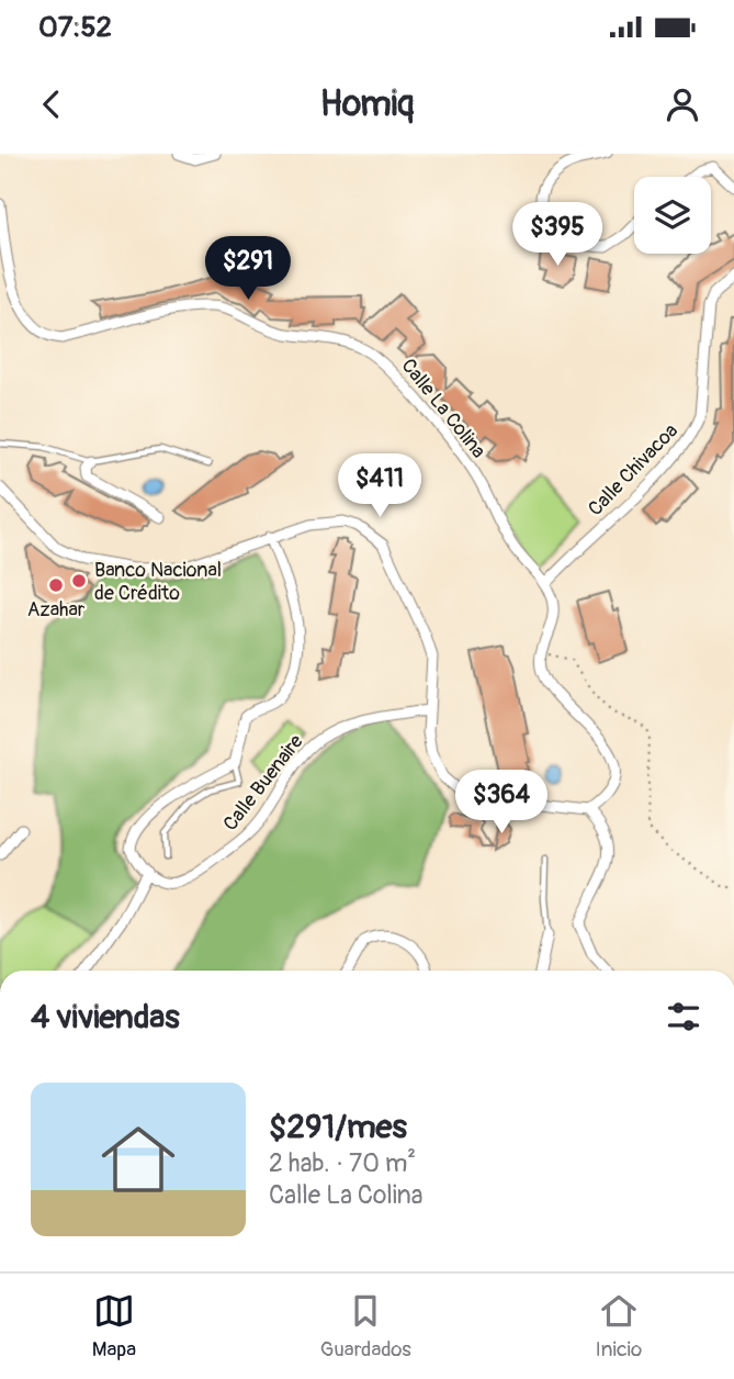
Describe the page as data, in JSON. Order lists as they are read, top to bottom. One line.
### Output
{"streets":{"street":["Calle La Colina","Calle Chivacoa","Calle Buenaire"]},"crossings":[["Calle La Colina","Calle Chivacoa"]],"places":["Banco Nacional de Crédito","Azahar"],"page":{"status":"07:52","header":"Homiq","price":["$395","$291","$411","$364"],"heading":"4 viviendas","list":[{"name":"$291/mes","note":"2 hab. · 70 m² · Calle La Colina"}],"tabs":["Mapa","Guardados","Inicio"]}}
